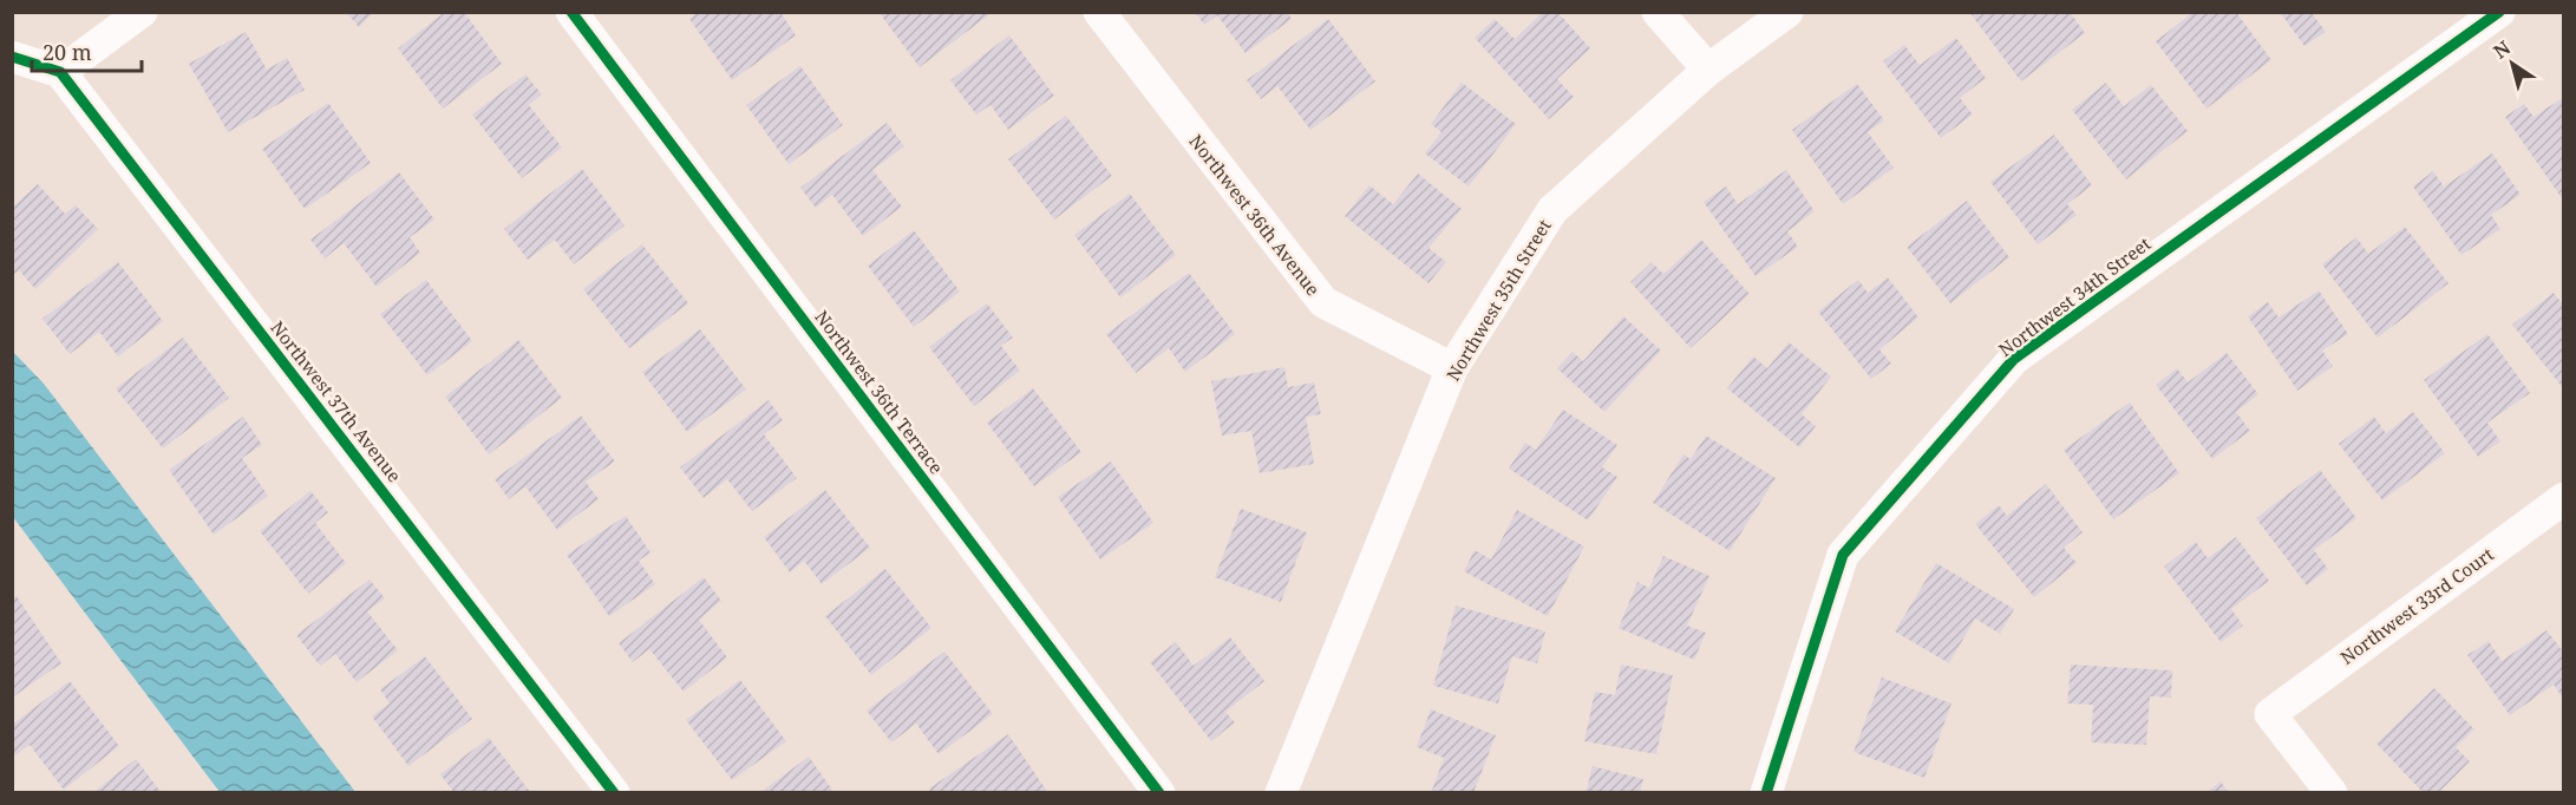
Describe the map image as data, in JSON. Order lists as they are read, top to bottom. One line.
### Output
{"streets":{"street":["Northwest 36th Avenue","Northwest 34th Street","Northwest 35th Street","Northwest 36th Terrace","Northwest 37th Avenue","Northwest 33rd Court"]},"crossings":[["Northwest 36th Avenue","Northwest 35th Street"]],"scale_bar":"20 m","north":"top left"}
